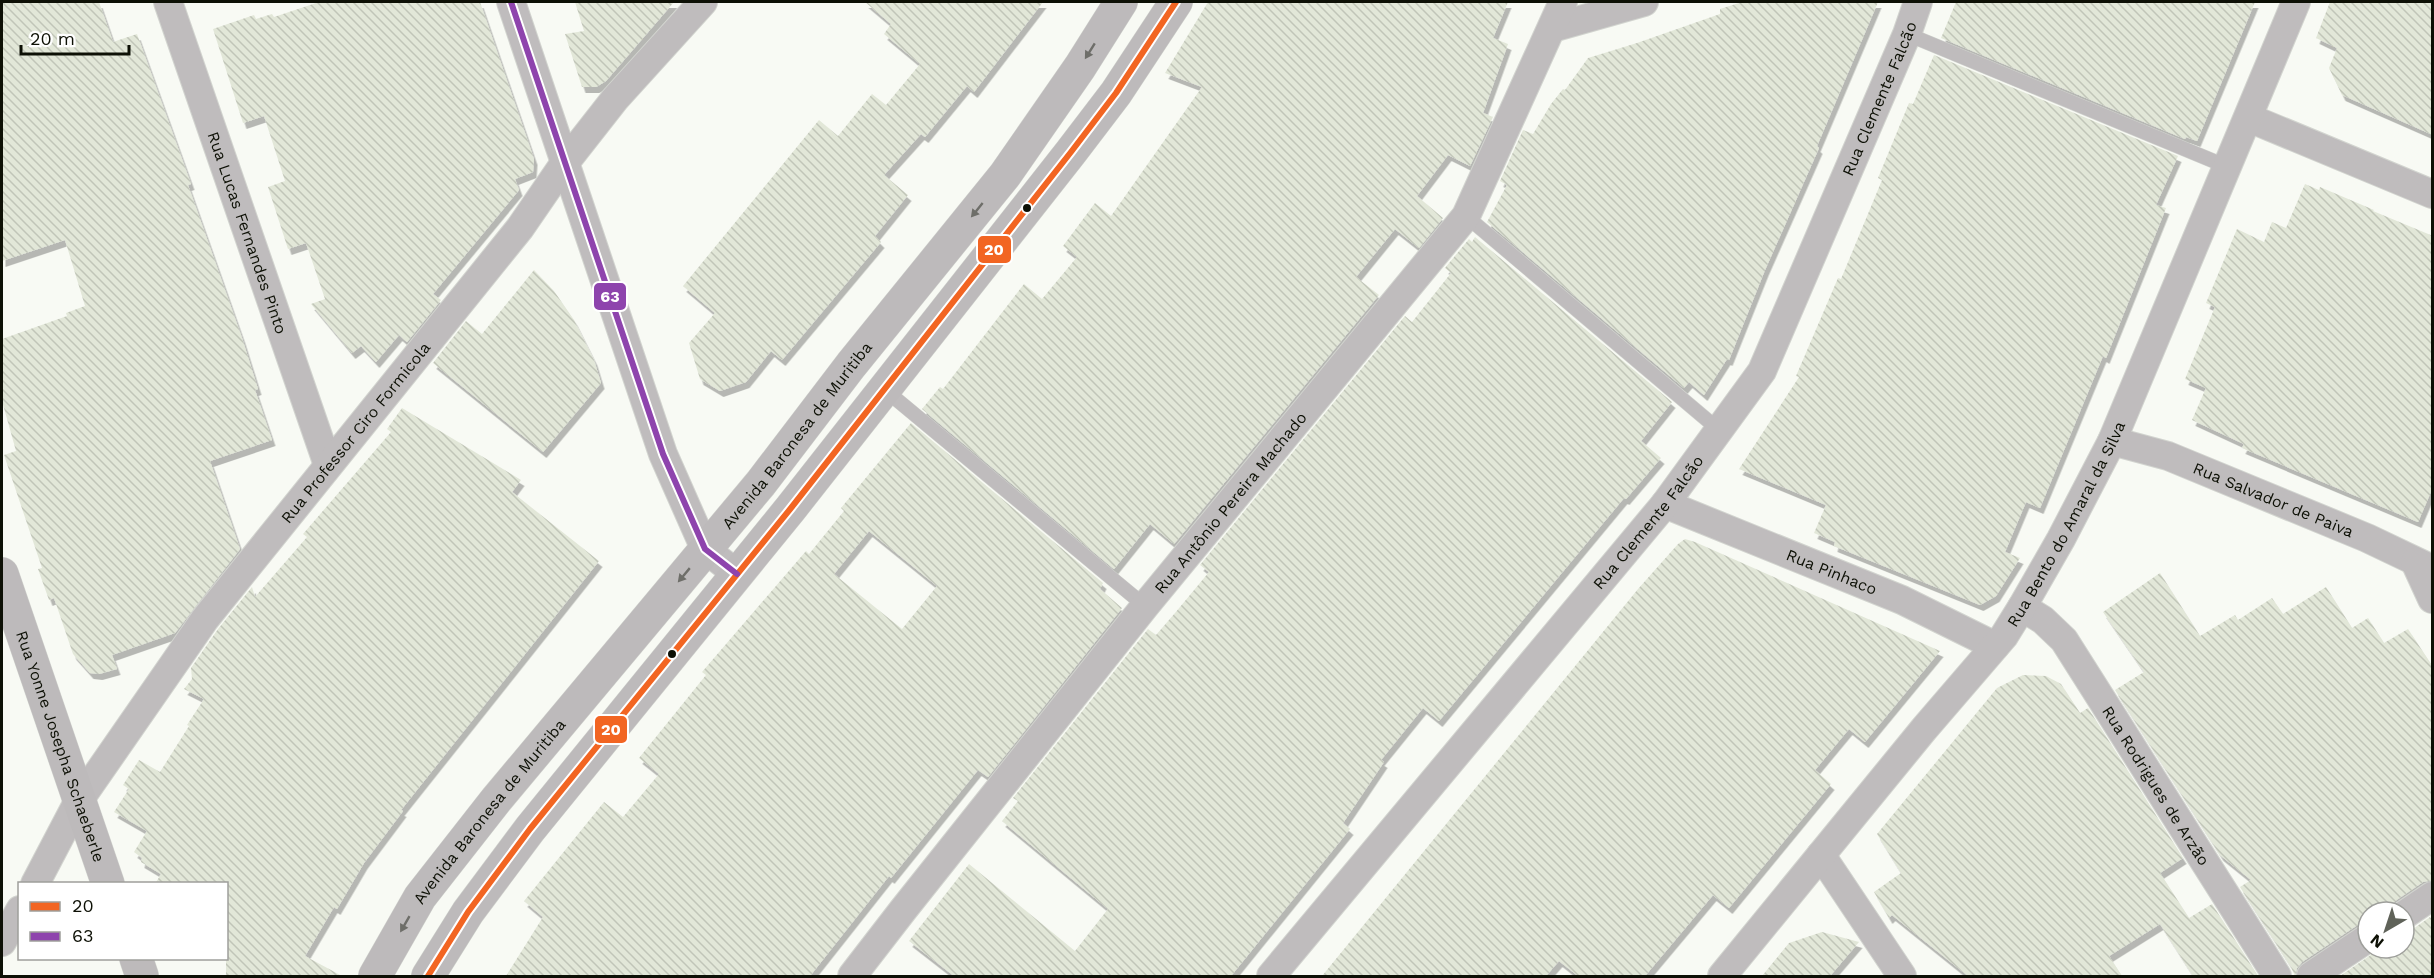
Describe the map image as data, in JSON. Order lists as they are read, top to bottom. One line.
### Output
{"streets":{"main road":["Avenida Baronesa de Muritiba","Rua Yonne Josepha Schaeberle"],"street":["Rua Clemente Falcão","Rua Lucas Fernandes Pinto","Rua Professor Ciro Formicola","Rua Salvador de Paiva","Rua Antônio Pereira Machado","Rua Bento do Amaral da Silva","Rua Pinhaco","Rua Rodrigues de Arzão"]},"crossings":[["Rua Clemente Falcão","Rua Pinhaco"],["Rua Lucas Fernandes Pinto","Rua Professor Ciro Formicola"],["Rua Professor Ciro Formicola","Rua Yonne Josepha Schaeberle"],["Rua Salvador de Paiva","Rua Bento do Amaral da Silva"],["Rua Bento do Amaral da Silva","Rua Pinhaco"],["Rua Bento do Amaral da Silva","Rua Rodrigues de Arzão"]],"lines":["transit line 20","transit line 63"],"legend":["20","63"],"scale_bar":"20 m","north":"bottom left"}
